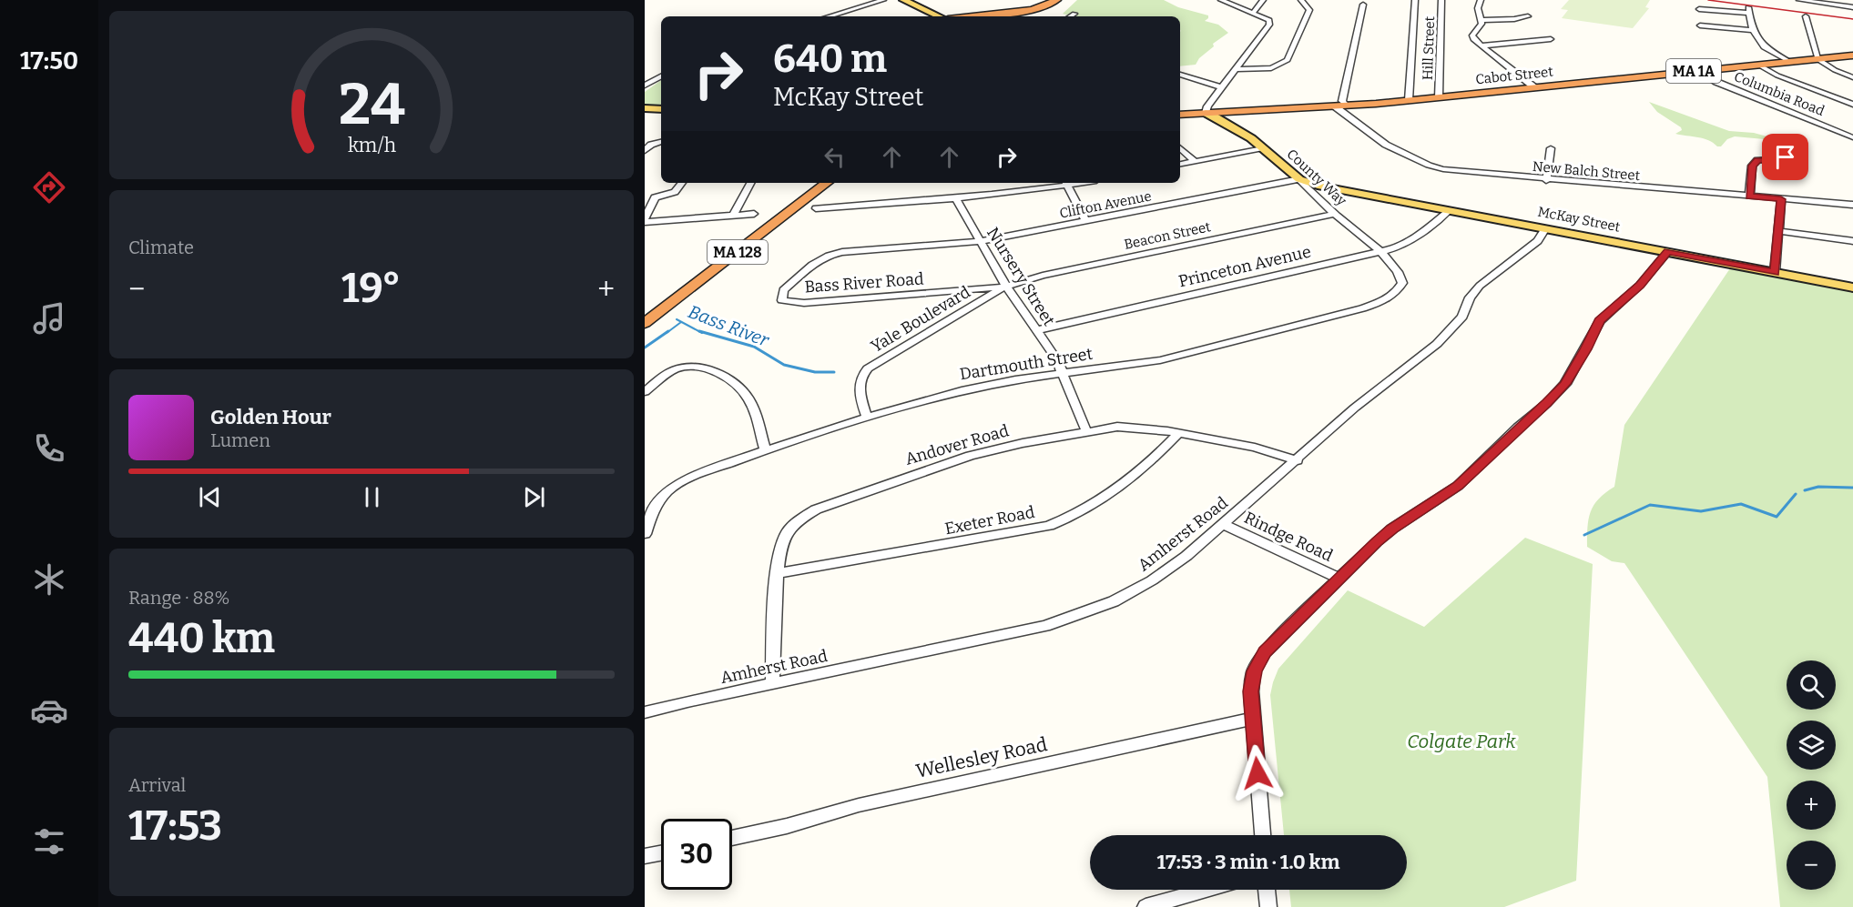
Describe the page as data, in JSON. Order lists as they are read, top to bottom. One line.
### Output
{"streets":{"highway":["MA 1A","Cabot Street","MA 128"],"main road":["County Way","McKay Street"],"street":["Hill Street","Columbia Road","New Balch Street","Clifton Avenue","Beacon Street","Princeton Avenue","Nursery Street","Bass River Road","Yale Boulevard","Dartmouth Street","Andover Road","Exeter Road","Amherst Road","Rindge Road","Wellesley Road"]},"crossings":[["Hill Street","Cabot Street"],["MA 1A","Cabot Street"],["MA 1A","County Way"],["Cabot Street","Columbia Road"],["Cabot Street","New Balch Street"],["Cabot Street","County Way"],["County Way","Clifton Avenue"],["County Way","McKay Street"],["County Way","Beacon Street"],["County Way","Princeton Avenue"],["County Way","Dartmouth Street"],["Clifton Avenue","McKay Street"],["Clifton Avenue","Nursery Street"],["Clifton Avenue","Bass River Road"],["McKay Street","Princeton Avenue"],["McKay Street","Amherst Road"],["Beacon Street","Nursery Street"],["Beacon Street","Bass River Road"],["Beacon Street","Yale Boulevard"],["Princeton Avenue","Nursery Street"],["Princeton Avenue","Dartmouth Street"],["Nursery Street","Bass River Road"],["Nursery Street","Yale Boulevard"],["Nursery Street","Dartmouth Street"],["Nursery Street","Andover Road"],["Bass River Road","Yale Boulevard"],["Yale Boulevard","Dartmouth Street"],["Andover Road","Exeter Road"],["Andover Road","Amherst Road"],["Amherst Road","Rindge Road"]],"water":["Bass River"],"parks":["Colgate Park"],"page":{"tabs":"17:50","turn":["640 m","McKay Street"],"tile":["Climate",["Range · 88%","440 km"],["Arrival","17:53"]],"heat":["−","19°","+"],"song":["Golden Hour","Lumen"],"map_buttons":["+","−"],"limit":"30","trip":"17:53 · 3 min · 1.0 km","gauge":["24","km/h"]}}
